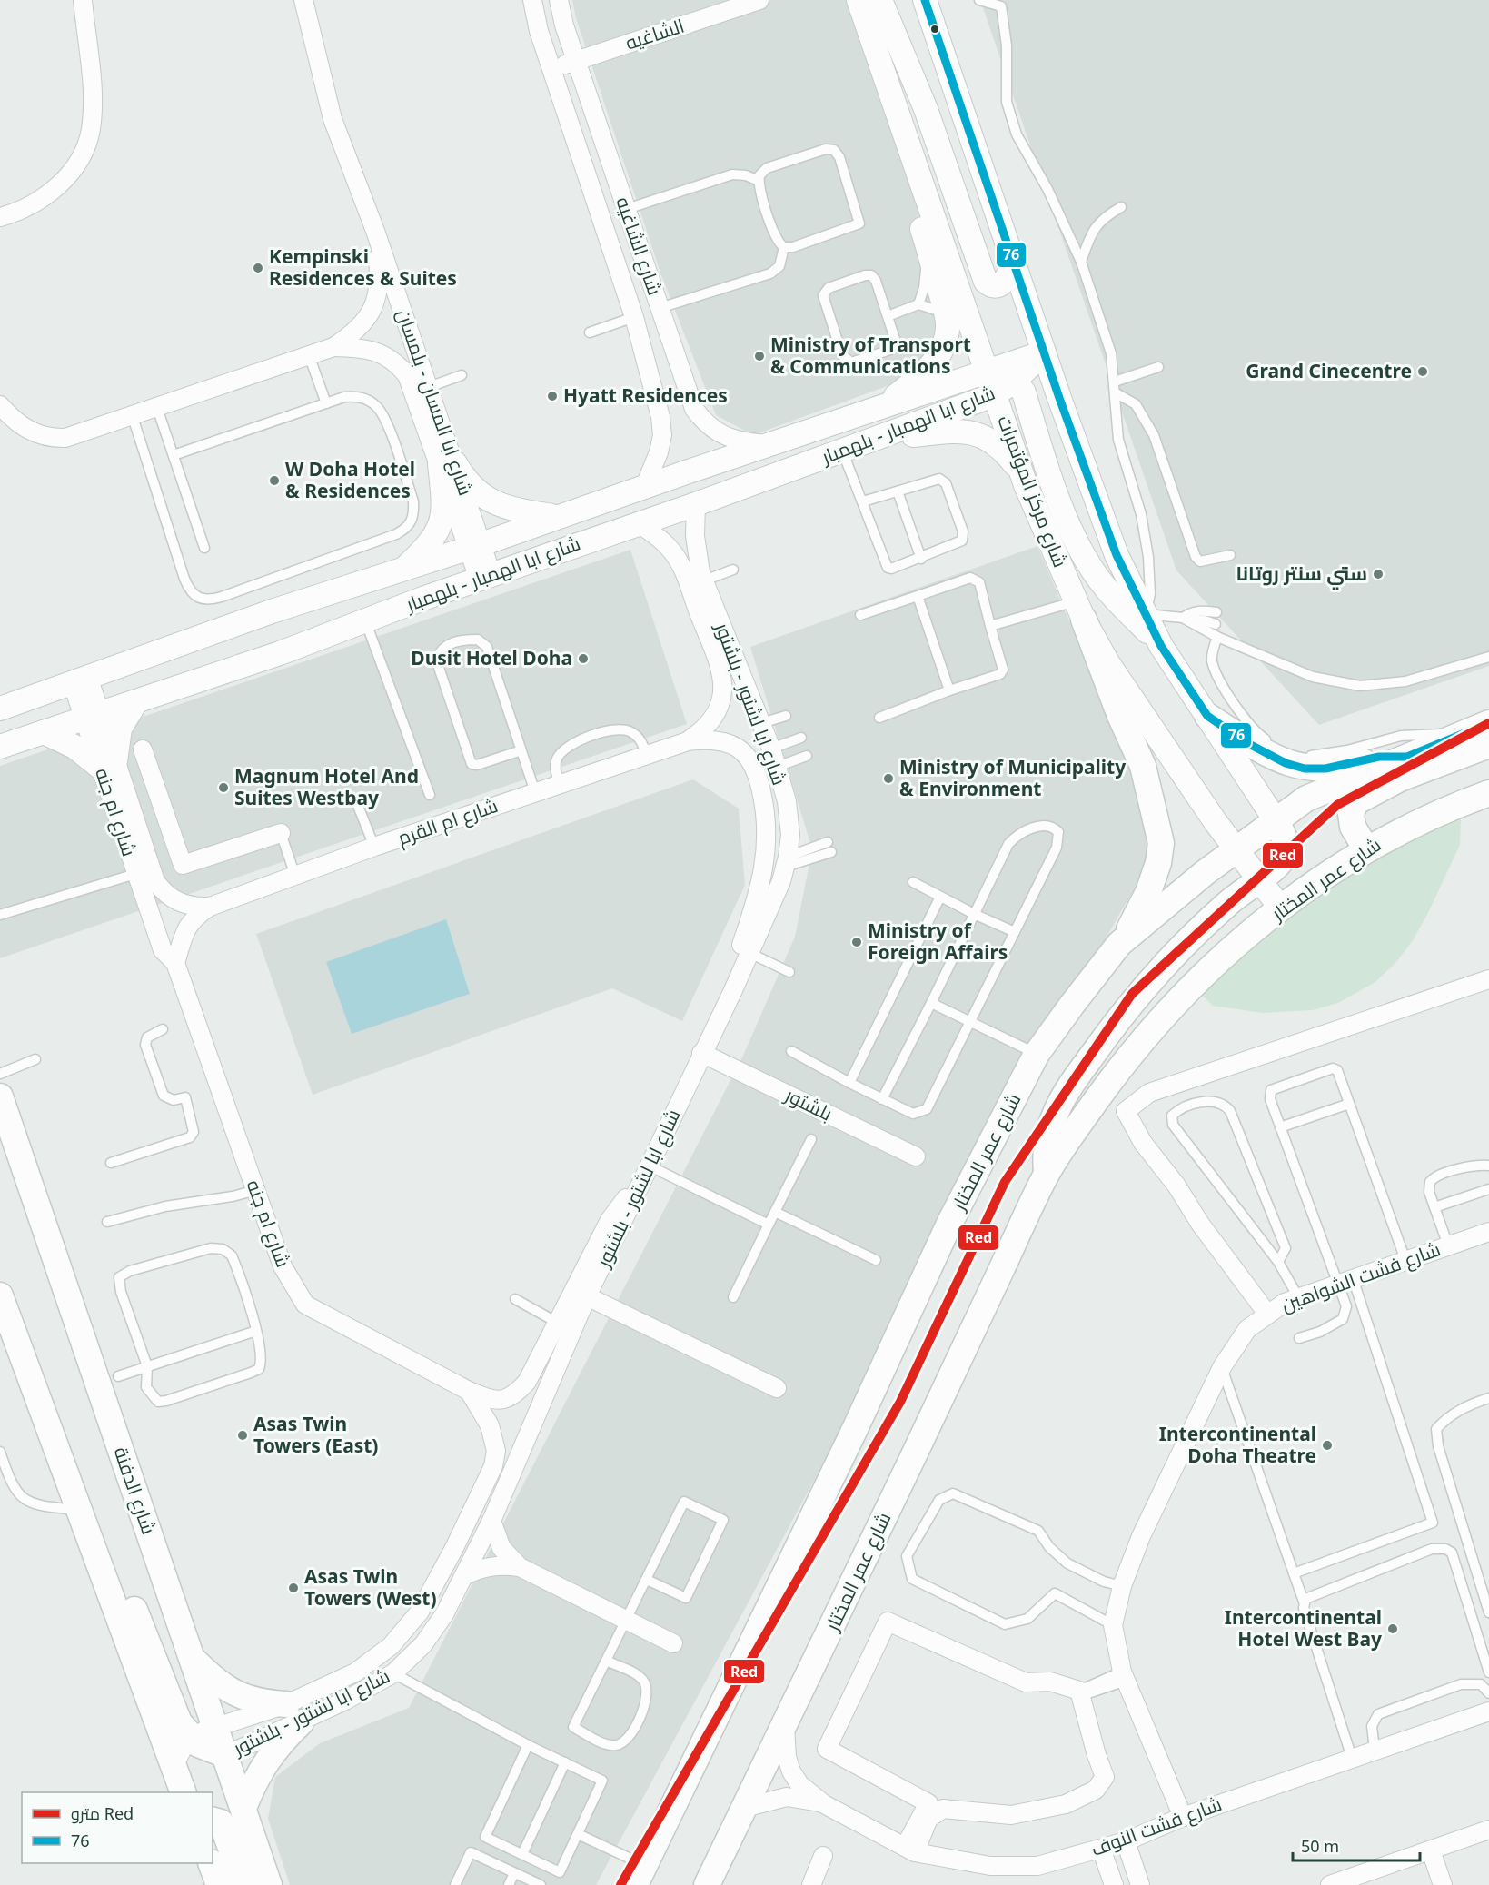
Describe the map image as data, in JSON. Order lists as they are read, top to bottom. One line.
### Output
{"streets":{"main road":["شارع عمر المختار","شارع الدفنة"],"street":["الشاغيه","شارع الشاغيه","شارع ابا المسان - بلمسان","شارع ابا الهمبار - بلهمبار","شارع مركز المؤتمرات","شارع ابا لشتور - بلشتور","شارع ام جنه","شارع ام القرم","بلشتور","شارع فشت الشواهين","شارع فشت النوف"]},"crossings":[["الشاغيه","شارع الشاغيه"],["شارع الشاغيه","شارع ابا الهمبار - بلهمبار"],["شارع ابا المسان - بلمسان","شارع ابا الهمبار - بلهمبار"],["شارع ابا الهمبار - بلهمبار","شارع مركز المؤتمرات"],["شارع ابا الهمبار - بلهمبار","شارع ابا لشتور - بلشتور"],["شارع ابا الهمبار - بلهمبار","شارع ام جنه"],["شارع ابا الهمبار - بلهمبار","شارع ام القرم"],["شارع مركز المؤتمرات","شارع عمر المختار"],["شارع ابا لشتور - بلشتور","شارع ام جنه"],["شارع ابا لشتور - بلشتور","شارع ام القرم"],["شارع ابا لشتور - بلشتور","بلشتور"],["شارع ابا لشتور - بلشتور","شارع الدفنة"],["شارع ام جنه","شارع ام القرم"],["شارع عمر المختار","شارع فشت النوف"],["شارع فشت الشواهين","شارع فشت النوف"]],"places":["Kempinski Residences & Suites","Ministry of Transport & Communications","Grand Cinecentre","Hyatt Residences","W Doha Hotel & Residences","ستي سنتر روتانا","Dusit Hotel Doha","Ministry of Municipality & Environment","Magnum Hotel And Suites Westbay","Ministry of Foreign Affairs","Asas Twin Towers (East)","Intercontinental Doha Theatre","Asas Twin Towers (West)","Intercontinental Hotel West Bay"],"lines":["transit line 76","metro line Red"],"legend":["مترو Red","76"],"scale_bar":"50 m"}
